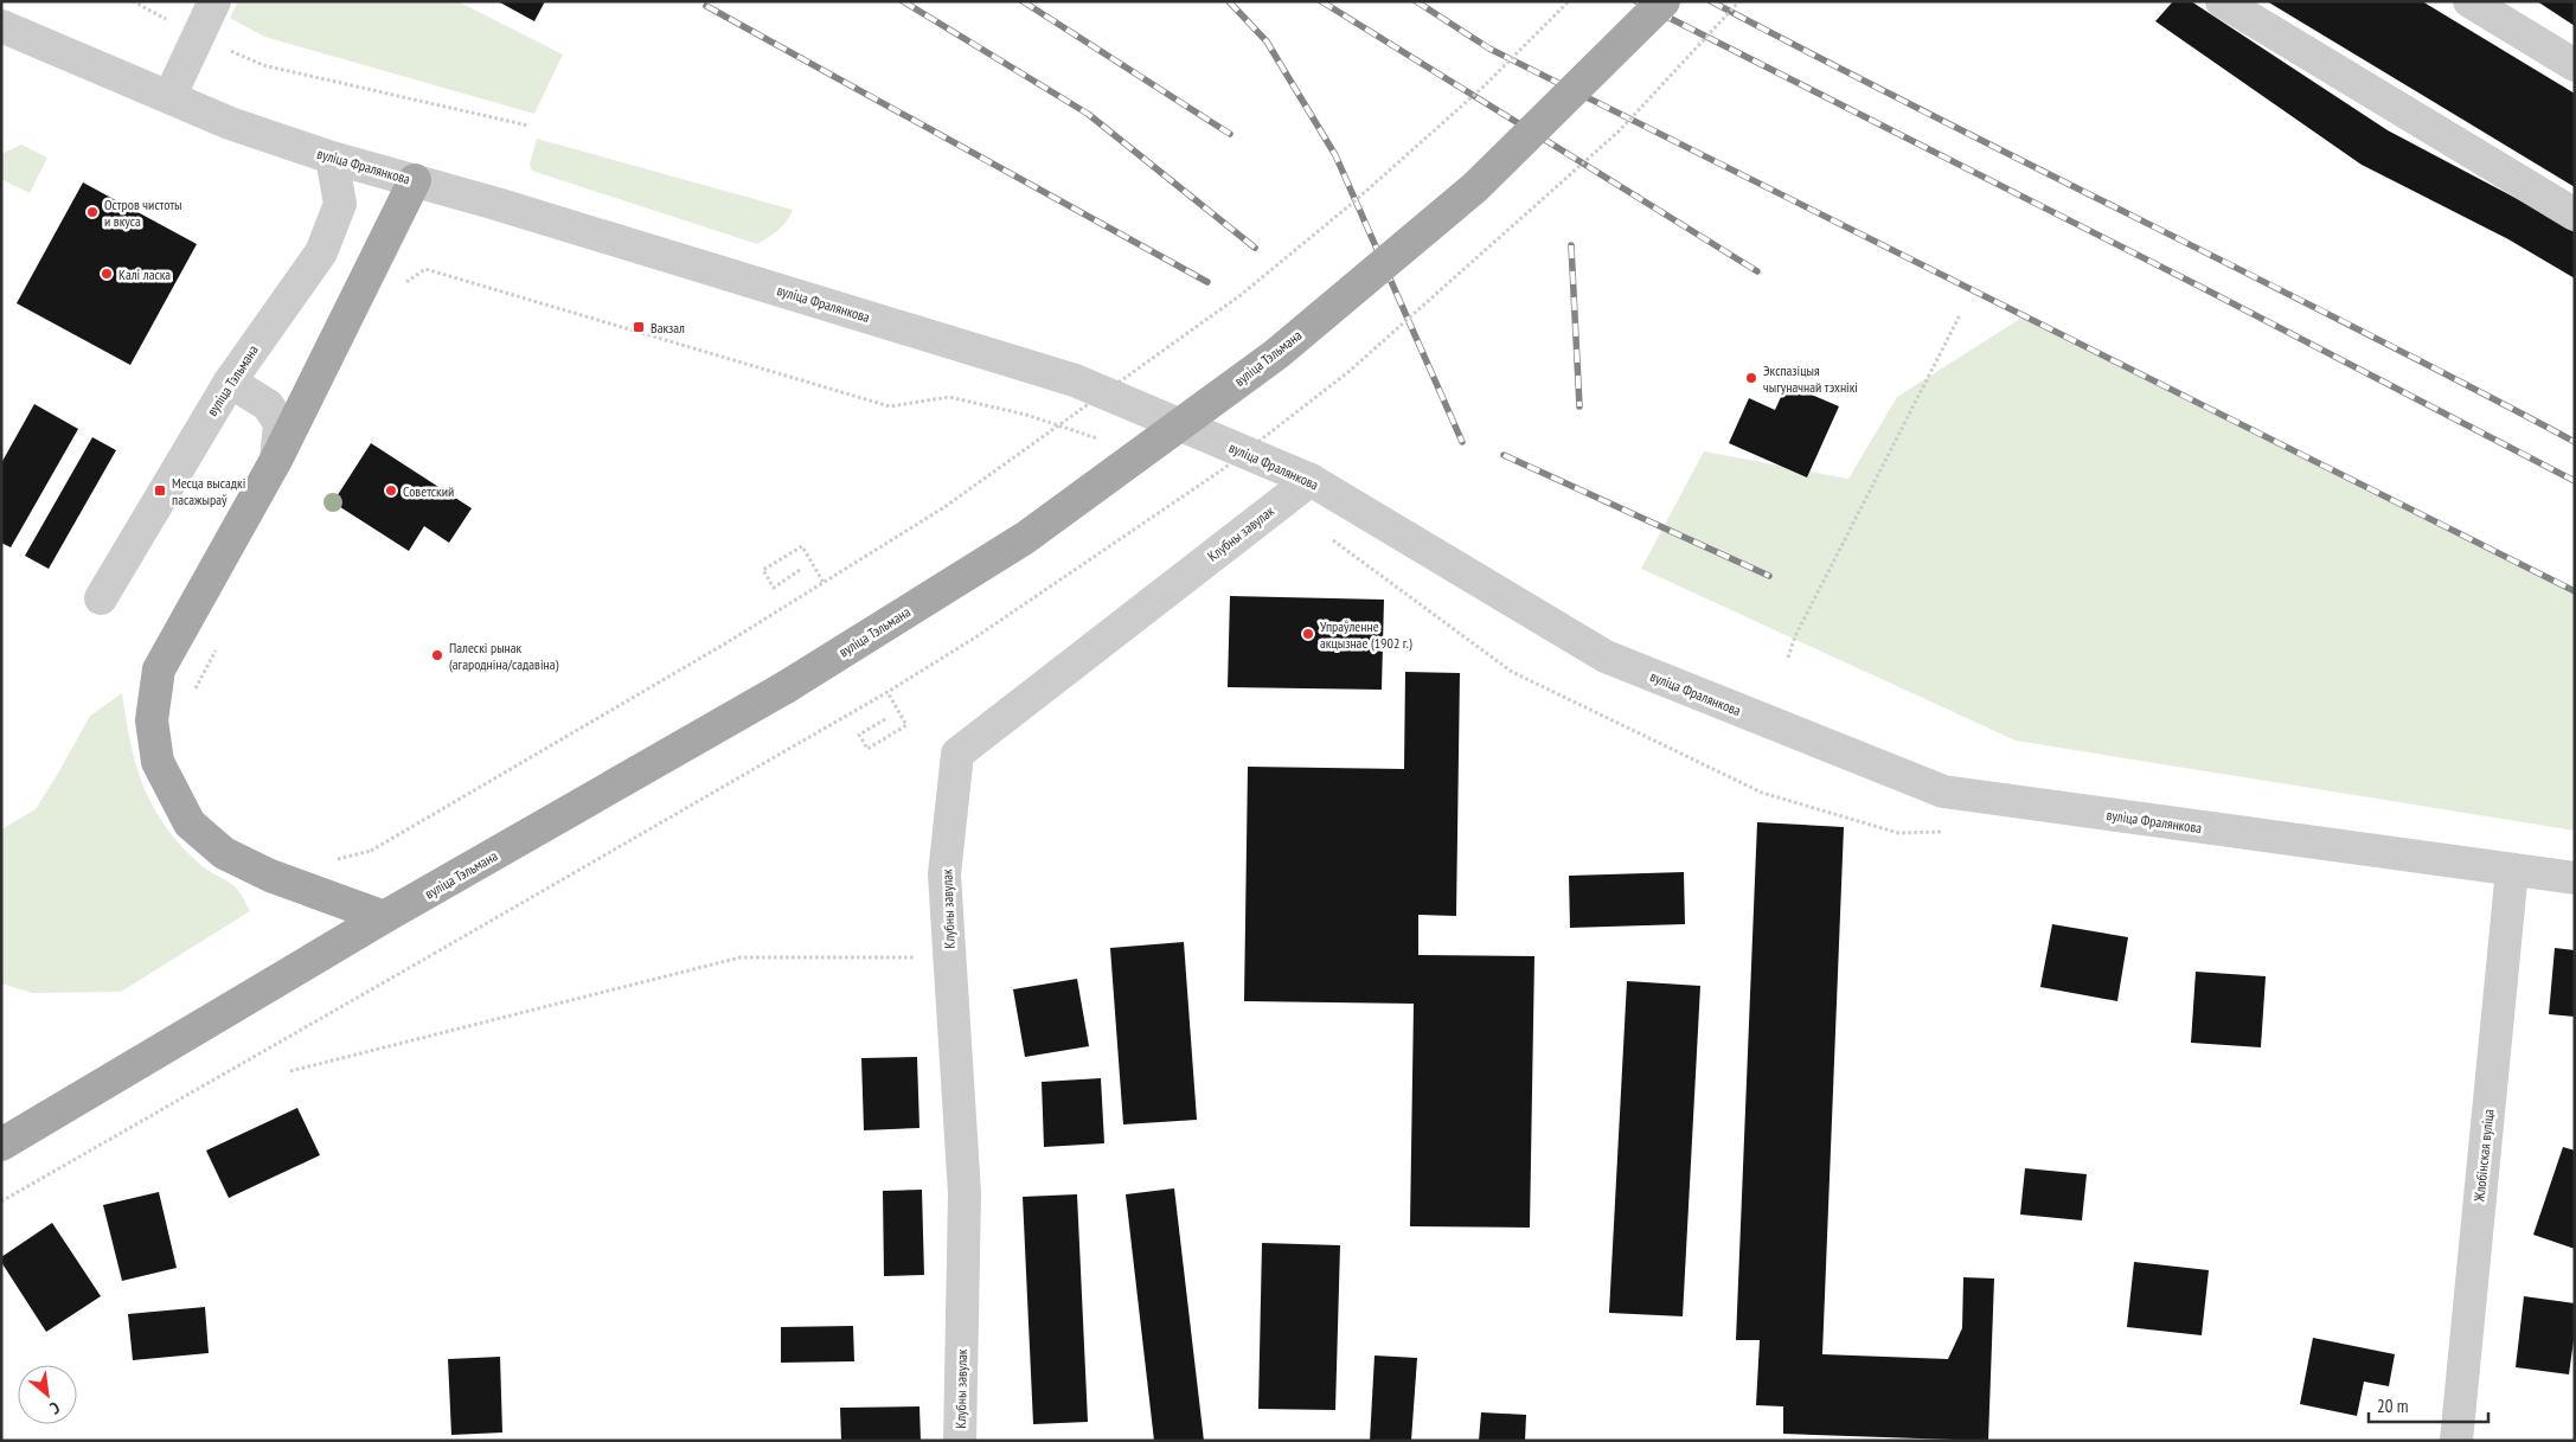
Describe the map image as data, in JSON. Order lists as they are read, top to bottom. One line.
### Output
{"streets":{"main road":["вуліца Тэльмана"],"street":["вуліца Фралянкова","Клубны завулак","Жлобінская вуліца"]},"crossings":[["вуліца Фралянкова","вуліца Тэльмана"],["вуліца Фралянкова","Клубны завулак"],["вуліца Фралянкова","Жлобінская вуліца"]],"places":{"other":["Остров чистоты и вкуса","Калі ласка","Экспазіцыя чыгуначнай тэхнікі","Советский","Упраўленне акцызнае (1902 г.)","Палескі рынак (агародніна/садавіна)"],"transit":["Вакзал","Месца высадкі пасажыраў"]},"scale_bar":"20 m","north":"bottom right"}
